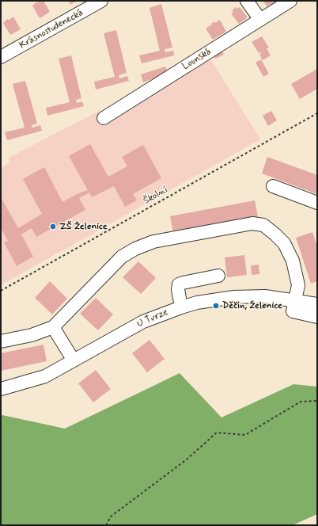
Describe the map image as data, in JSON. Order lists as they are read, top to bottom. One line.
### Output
{"streets":{"street":["Krásnostudenecká","Lounská","U Tvrze"],"path":["Školní"]},"places":["ZŠ Želenice","Děčín, Želenice"]}
